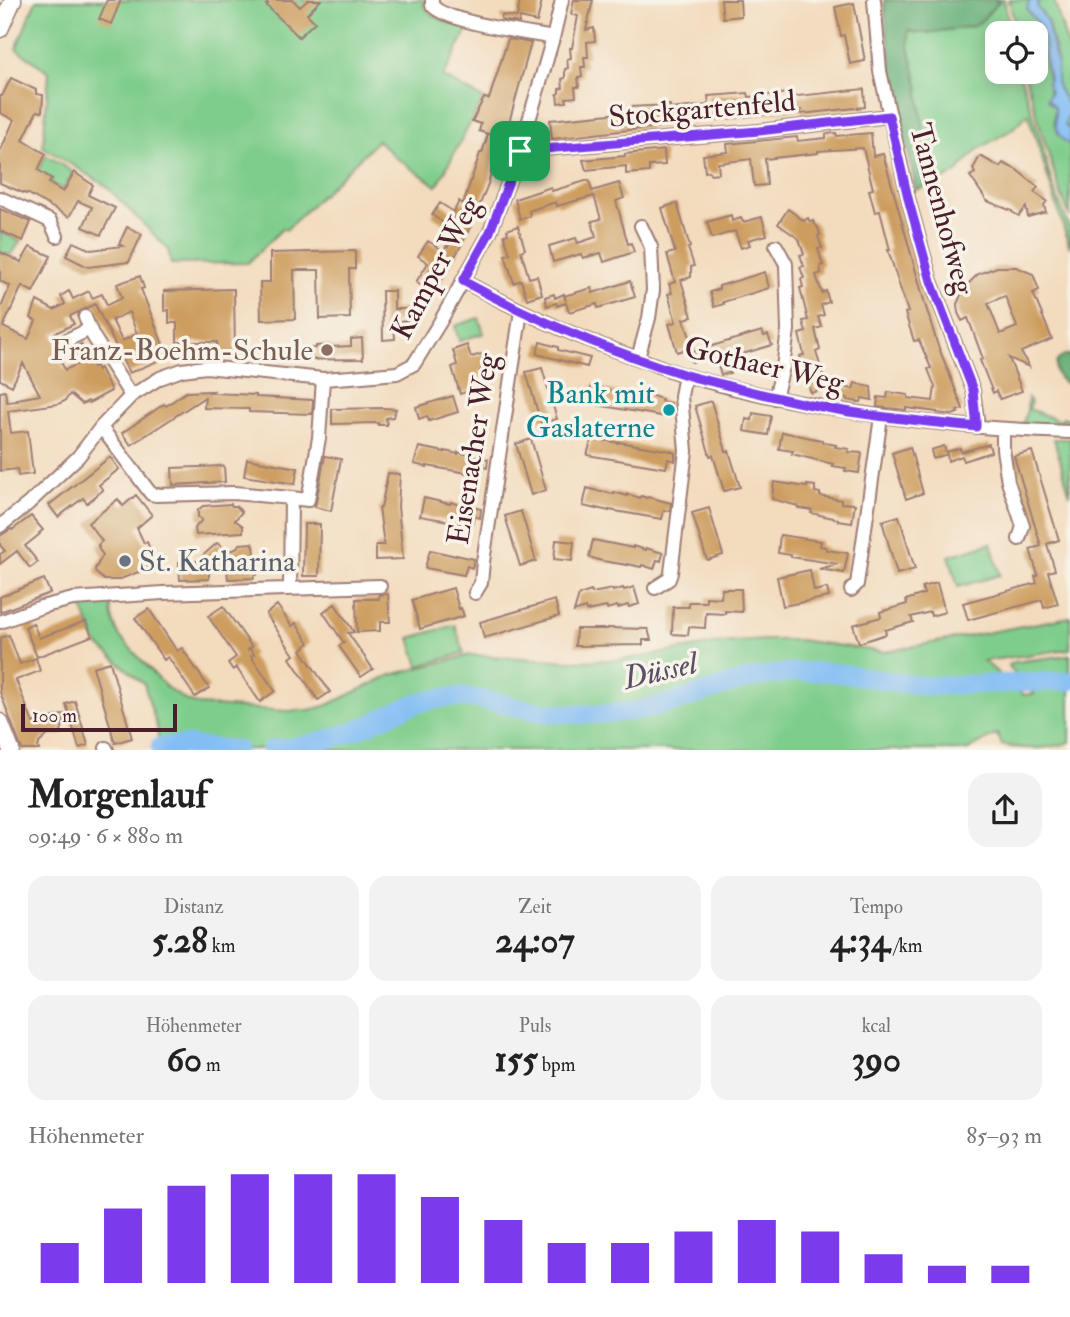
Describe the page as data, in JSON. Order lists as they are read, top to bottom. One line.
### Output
{"streets":{"street":["Stockgartenfeld","Tannenhofweg","Kamper Weg","Gothaer Weg","Eisenacher Weg"]},"crossings":[["Stockgartenfeld","Tannenhofweg"],["Stockgartenfeld","Kamper Weg"],["Tannenhofweg","Gothaer Weg"],["Kamper Weg","Gothaer Weg"],["Gothaer Weg","Eisenacher Weg"]],"water":["Düssel"],"places":["Franz-Boehm-Schule","Bank mit Gaslaterne","St. Katharina"],"scale_bar":"100 m","page":{"scale":"100 m","heading":["Morgenlauf","09:49 · 6 × 880 m"],"stats":[["Distanz","5.28 km"],["Zeit","24:07"],["Tempo","4:34 /km"],["Höhenmeter","60 m"],["Puls","155 bpm"],["kcal","390"]],"chart":["Höhenmeter","85–93 m"]}}
